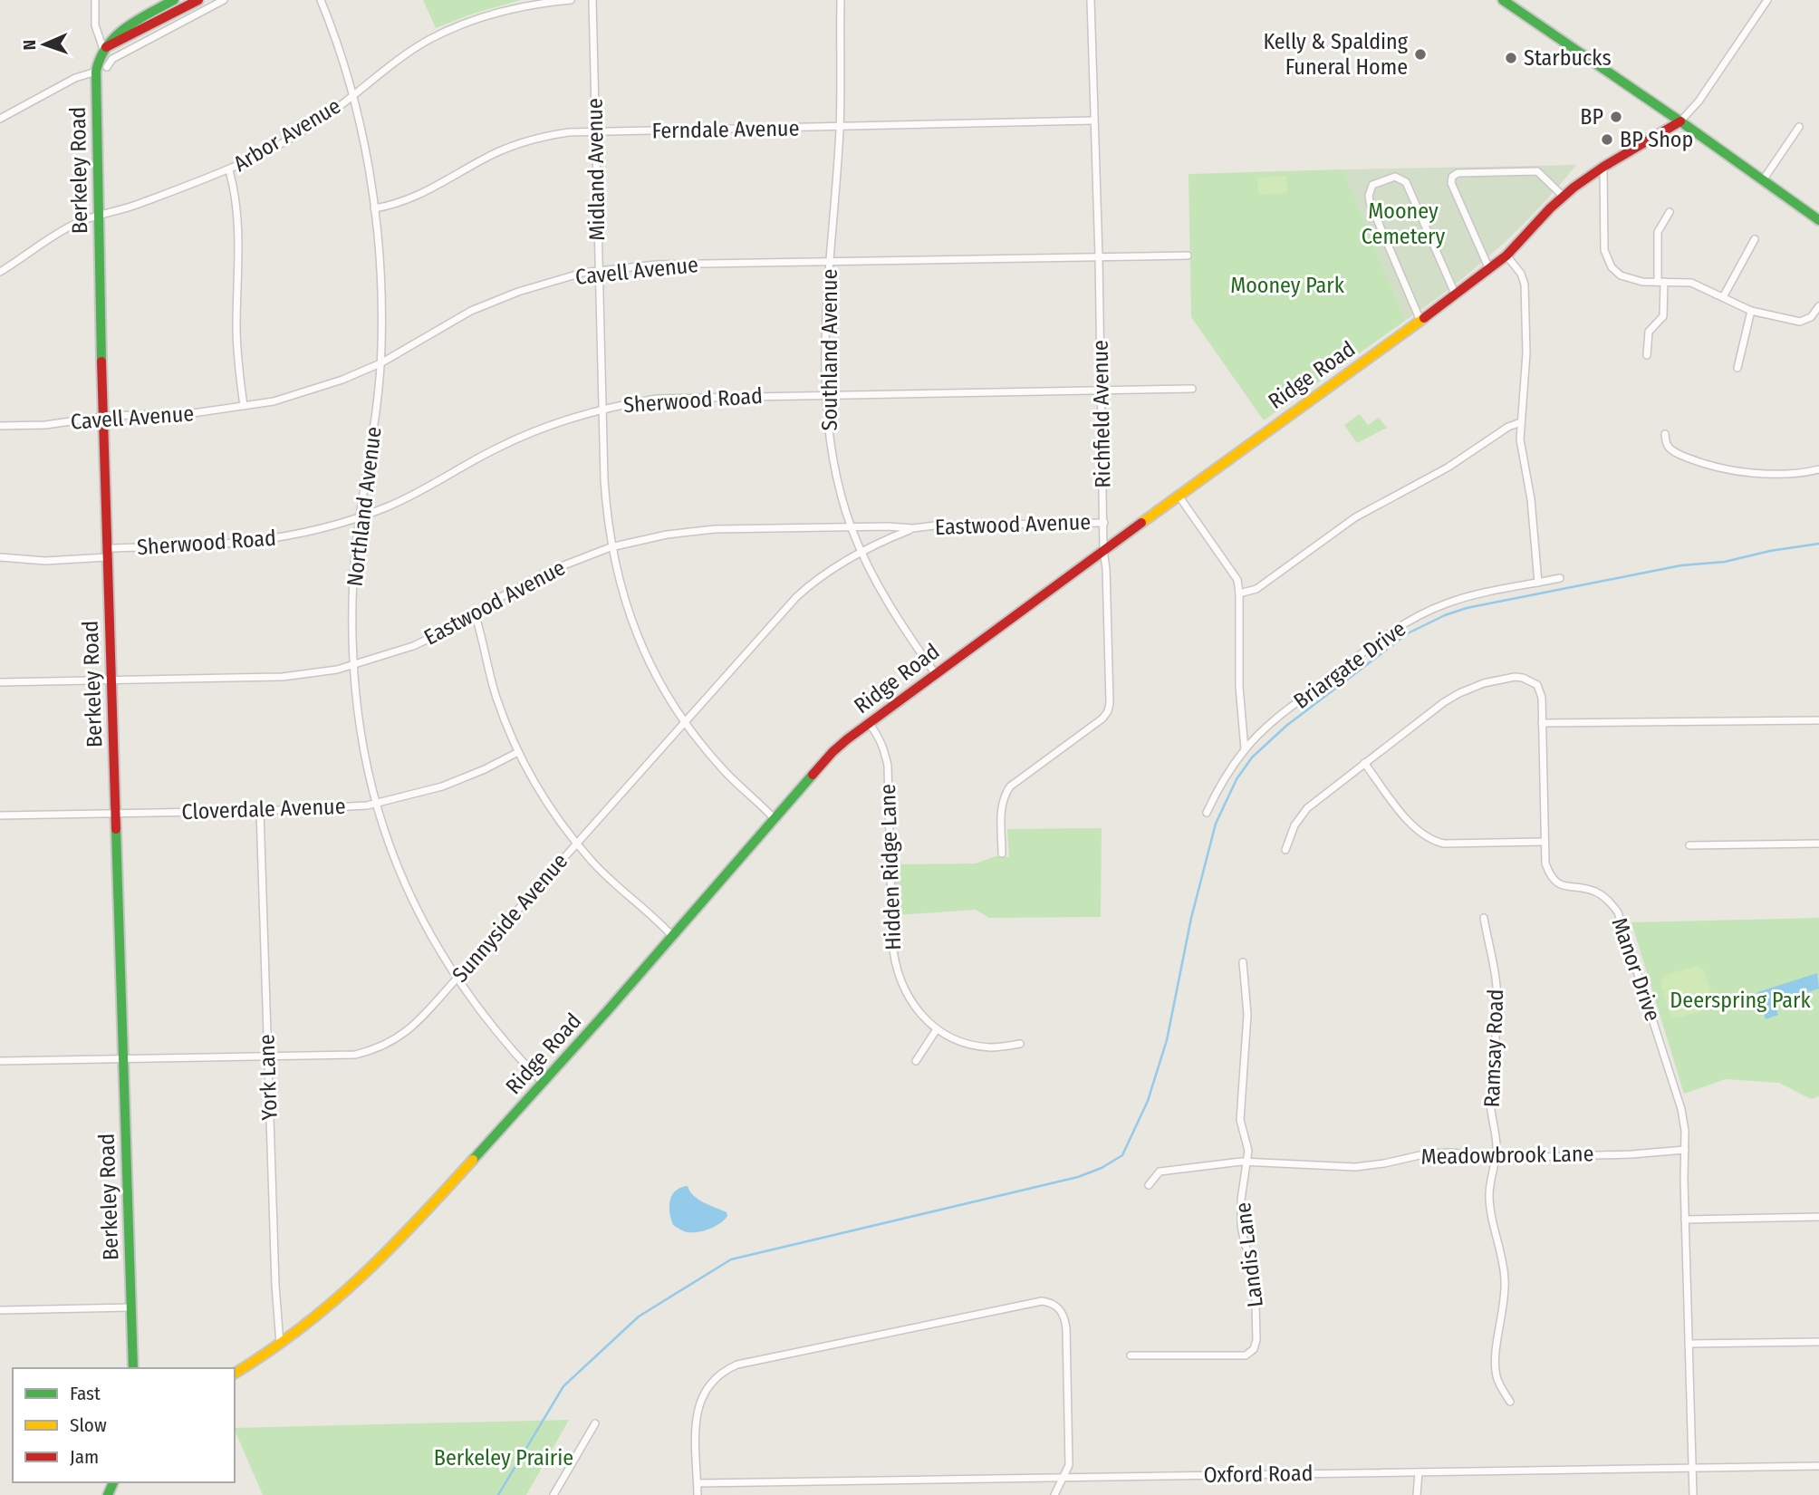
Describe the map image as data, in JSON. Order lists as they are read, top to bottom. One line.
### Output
{"streets":{"street":["Ferndale Avenue","Arbor Avenue","Midland Avenue","Berkeley Road","Cavell Avenue","Southland Avenue","Ridge Road","Sherwood Road","Richfield Avenue","Northland Avenue","Eastwood Avenue","Briargate Drive","Cloverdale Avenue","Hidden Ridge Lane","Sunnyside Avenue","Manor Drive","Ramsay Road","York Lane","Meadowbrook Lane","Landis Lane","Oxford Road"]},"crossings":[["Ferndale Avenue","Midland Avenue"],["Ferndale Avenue","Southland Avenue"],["Ferndale Avenue","Richfield Avenue"],["Ferndale Avenue","Northland Avenue"],["Arbor Avenue","Berkeley Road"],["Arbor Avenue","Northland Avenue"],["Midland Avenue","Cavell Avenue"],["Midland Avenue","Ridge Road"],["Midland Avenue","Sherwood Road"],["Midland Avenue","Eastwood Avenue"],["Midland Avenue","Sunnyside Avenue"],["Berkeley Road","Cavell Avenue"],["Berkeley Road","Sherwood Road"],["Berkeley Road","Eastwood Avenue"],["Berkeley Road","Cloverdale Avenue"],["Berkeley Road","Sunnyside Avenue"],["Cavell Avenue","Southland Avenue"],["Cavell Avenue","Richfield Avenue"],["Cavell Avenue","Northland Avenue"],["Southland Avenue","Ridge Road"],["Southland Avenue","Sherwood Road"],["Southland Avenue","Eastwood Avenue"],["Southland Avenue","Sunnyside Avenue"],["Ridge Road","Richfield Avenue"],["Ridge Road","Northland Avenue"],["Ridge Road","Hidden Ridge Lane"],["Ridge Road","York Lane"],["Sherwood Road","Richfield Avenue"],["Sherwood Road","Northland Avenue"],["Richfield Avenue","Eastwood Avenue"],["Northland Avenue","Eastwood Avenue"],["Northland Avenue","Cloverdale Avenue"],["Northland Avenue","Sunnyside Avenue"],["Eastwood Avenue","Sunnyside Avenue"],["Cloverdale Avenue","York Lane"],["Sunnyside Avenue","York Lane"],["Manor Drive","Meadowbrook Lane"],["Ramsay Road","Meadowbrook Lane"],["Meadowbrook Lane","Landis Lane"]],"parks":["Mooney Cemetery","Mooney Park","Deerspring Park","Berkeley Prairie"],"places":["Kelly & Spalding Funeral Home","Starbucks","BP","BP Shop"],"legend":["Fast","Slow","Jam"],"north":"left"}
